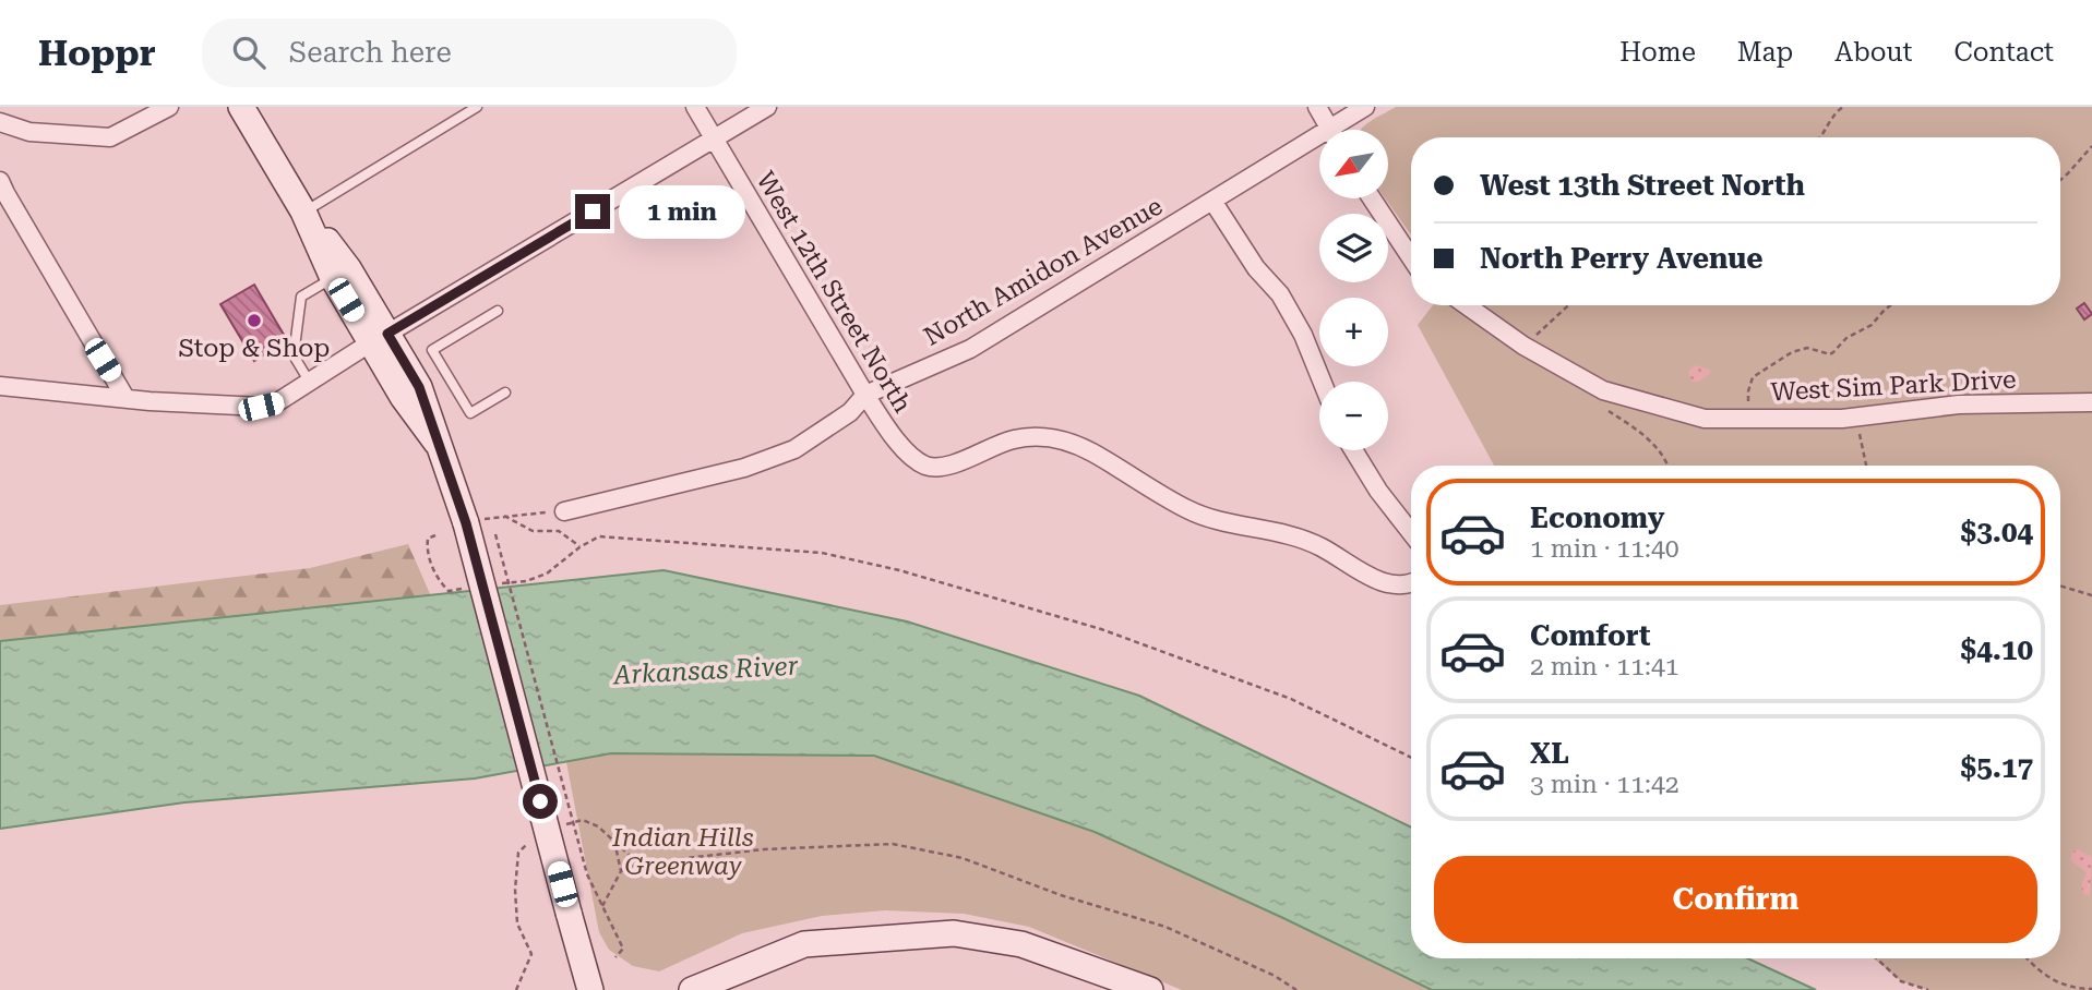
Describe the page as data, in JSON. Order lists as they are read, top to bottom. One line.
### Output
{"streets":{"street":["North Amidon Avenue","West 12th Street North","West Sim Park Drive"]},"crossings":[["North Amidon Avenue","West 12th Street North"]],"water":["Arkansas River"],"parks":["Indian Hills Greenway"],"places":["Stop & Shop"],"north":"bottom left","page":{"header":"Hoppr","search":"Search here","nav":["Home","Map","About","Contact"],"map_buttons":["+","−"],"banner":["West 13th Street North","North Perry Avenue"],"bubble":"1 min","list":[{"name":"Economy","note":"1 min · 11:40","value":"$3.04"},{"name":"Comfort","note":"2 min · 11:41","value":"$4.10"},{"name":"XL","note":"3 min · 11:42","value":"$5.17"}],"buttons":"Confirm"}}
